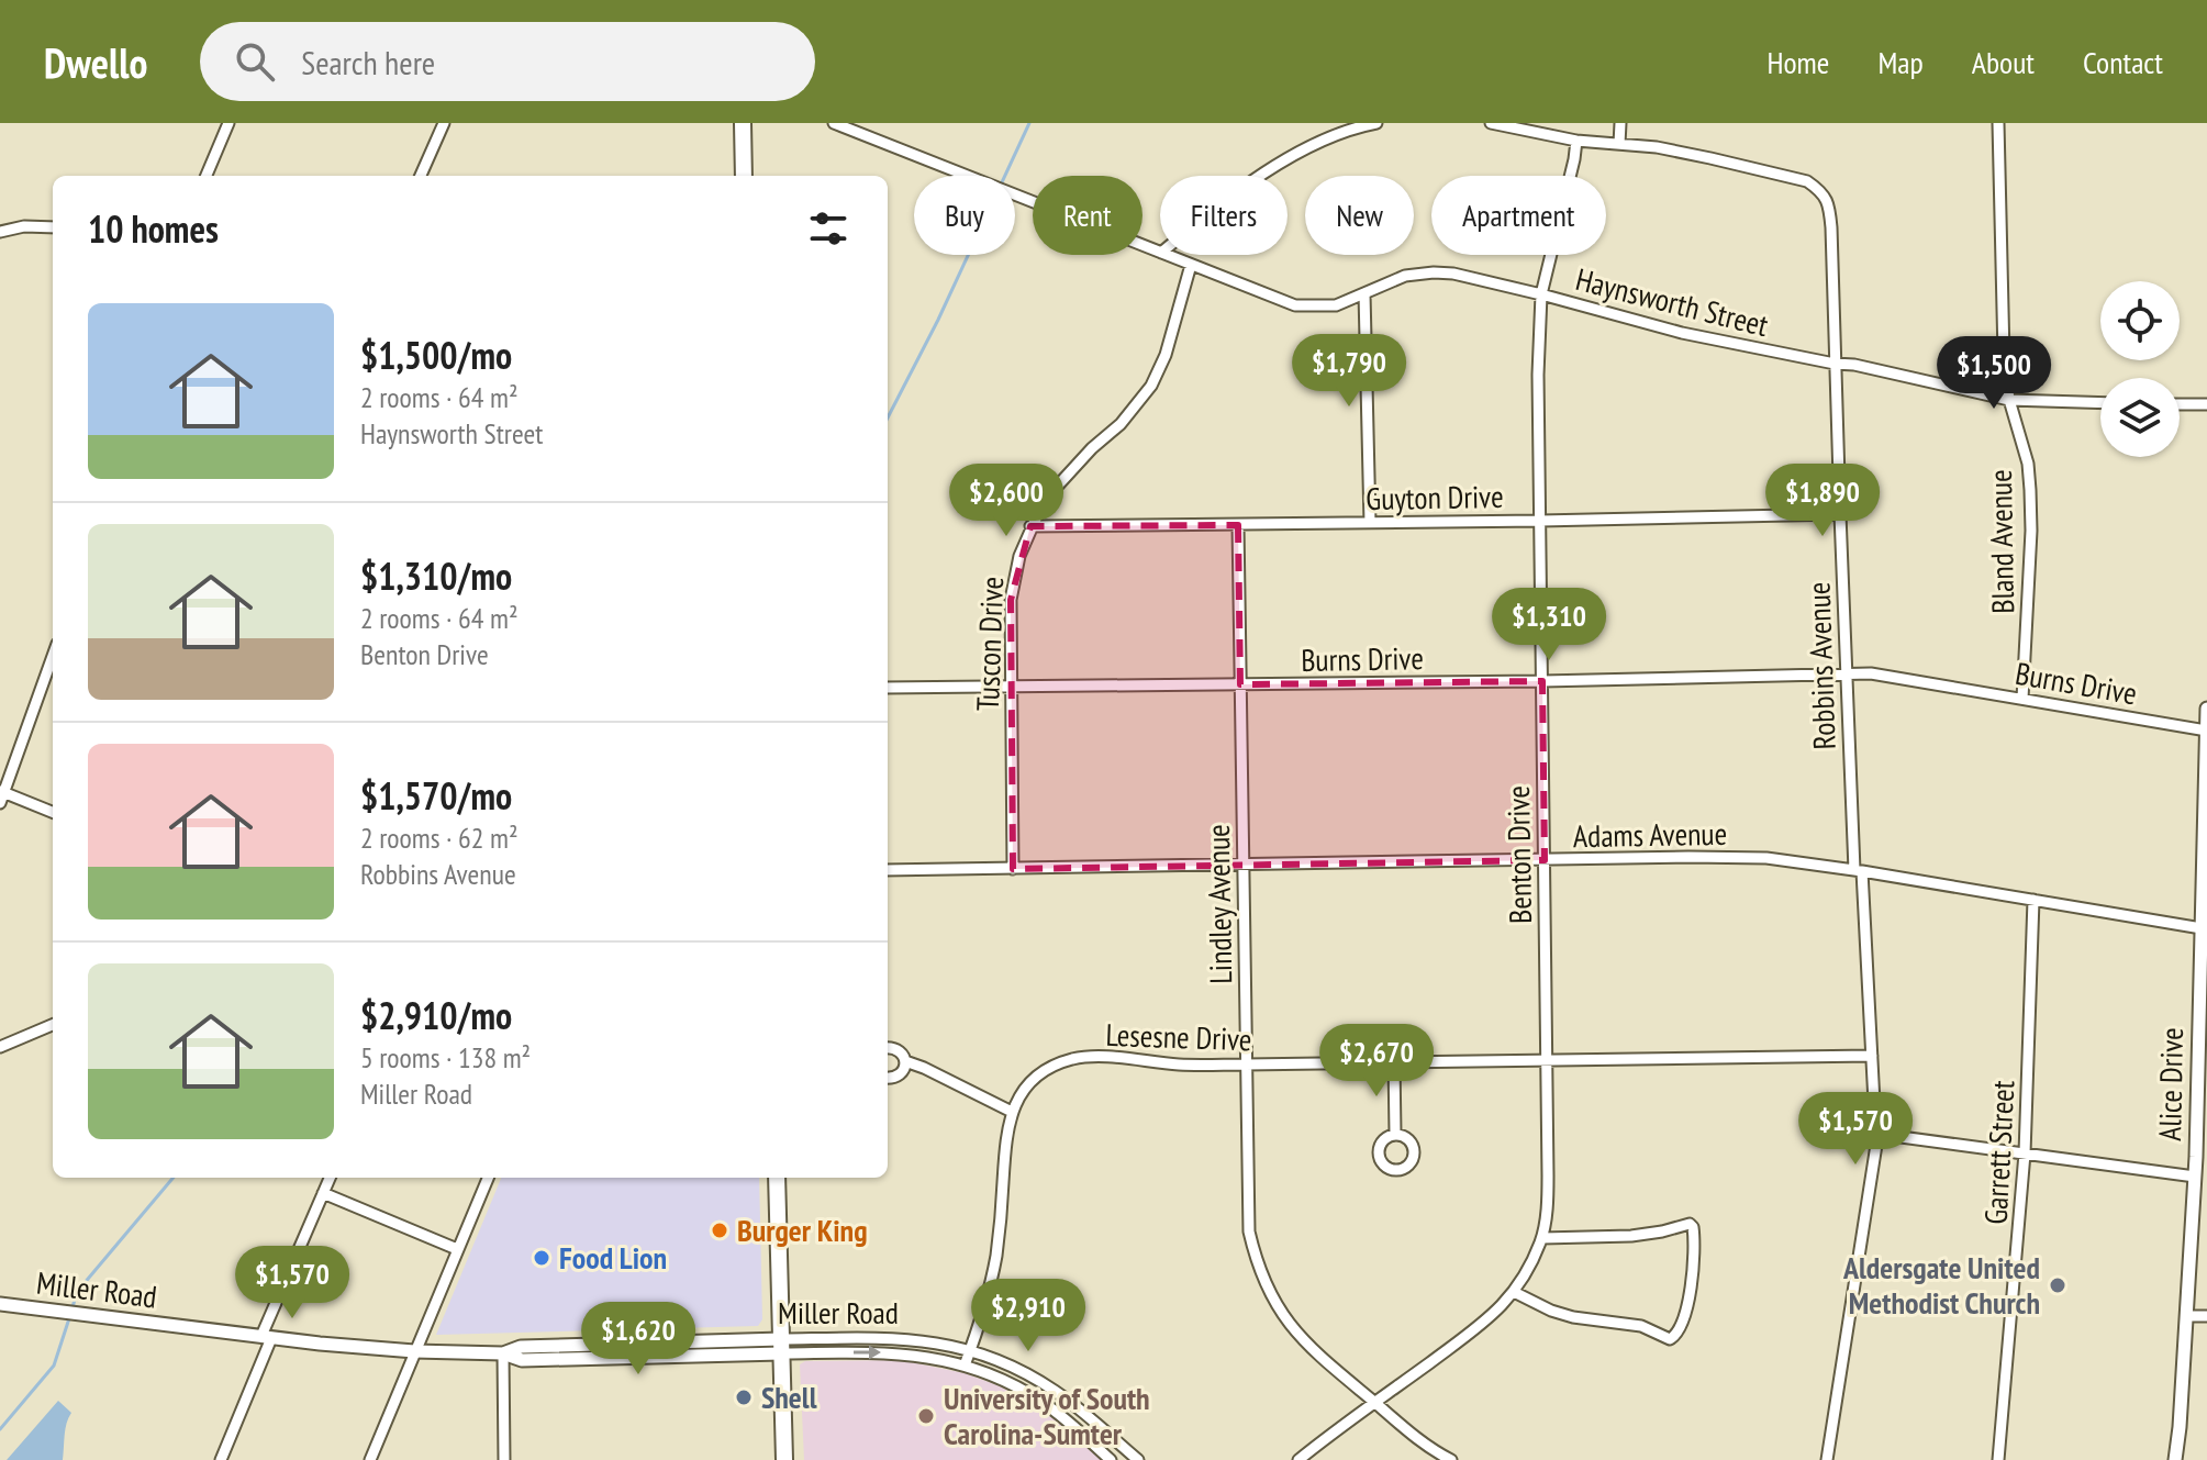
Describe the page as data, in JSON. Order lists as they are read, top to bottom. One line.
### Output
{"streets":{"main road":["Alice Drive","Miller Road"],"street":["Haynsworth Street","Guyton Drive","Bland Avenue","Tuscon Drive","Burns Drive","Robbins Avenue","Adams Avenue","Benton Drive","Lindley Avenue","Lesesne Drive","Garrett Street"]},"crossings":[["Haynsworth Street","Bland Avenue"],["Haynsworth Street","Tuscon Drive"],["Haynsworth Street","Robbins Avenue"],["Haynsworth Street","Benton Drive"],["Guyton Drive","Tuscon Drive"],["Guyton Drive","Robbins Avenue"],["Guyton Drive","Benton Drive"],["Guyton Drive","Lindley Avenue"],["Bland Avenue","Burns Drive"],["Tuscon Drive","Burns Drive"],["Tuscon Drive","Adams Avenue"],["Burns Drive","Robbins Avenue"],["Burns Drive","Benton Drive"],["Burns Drive","Lindley Avenue"],["Burns Drive","Alice Drive"],["Robbins Avenue","Adams Avenue"],["Robbins Avenue","Lesesne Drive"],["Adams Avenue","Benton Drive"],["Adams Avenue","Lindley Avenue"],["Adams Avenue","Alice Drive"],["Adams Avenue","Garrett Street"],["Benton Drive","Lindley Avenue"],["Benton Drive","Lesesne Drive"],["Lindley Avenue","Lesesne Drive"],["Lesesne Drive","Miller Road"]],"places":["Burger King","Food Lion","Aldersgate United Methodist Church","Shell","University of South Carolina-Sumter"],"page":{"header":"Dwello","search":"Search here","nav":["Home","Map","About","Contact"],"chip":["Buy","Rent","Filters","New","Apartment"],"heading":"10 homes","list":[{"name":"$1,500/mo","note":"2 rooms · 64 m² · Haynsworth Street"},{"name":"$1,310/mo","note":"2 rooms · 64 m² · Benton Drive"},{"name":"$1,570/mo","note":"2 rooms · 62 m² · Robbins Avenue"},{"name":"$2,910/mo","note":"5 rooms · 138 m² · Miller Road"}],"price":["$1,790","$1,500","$2,600","$1,890","$1,310","$2,670","$1,570","$1,570","$2,910","$1,620"]}}
